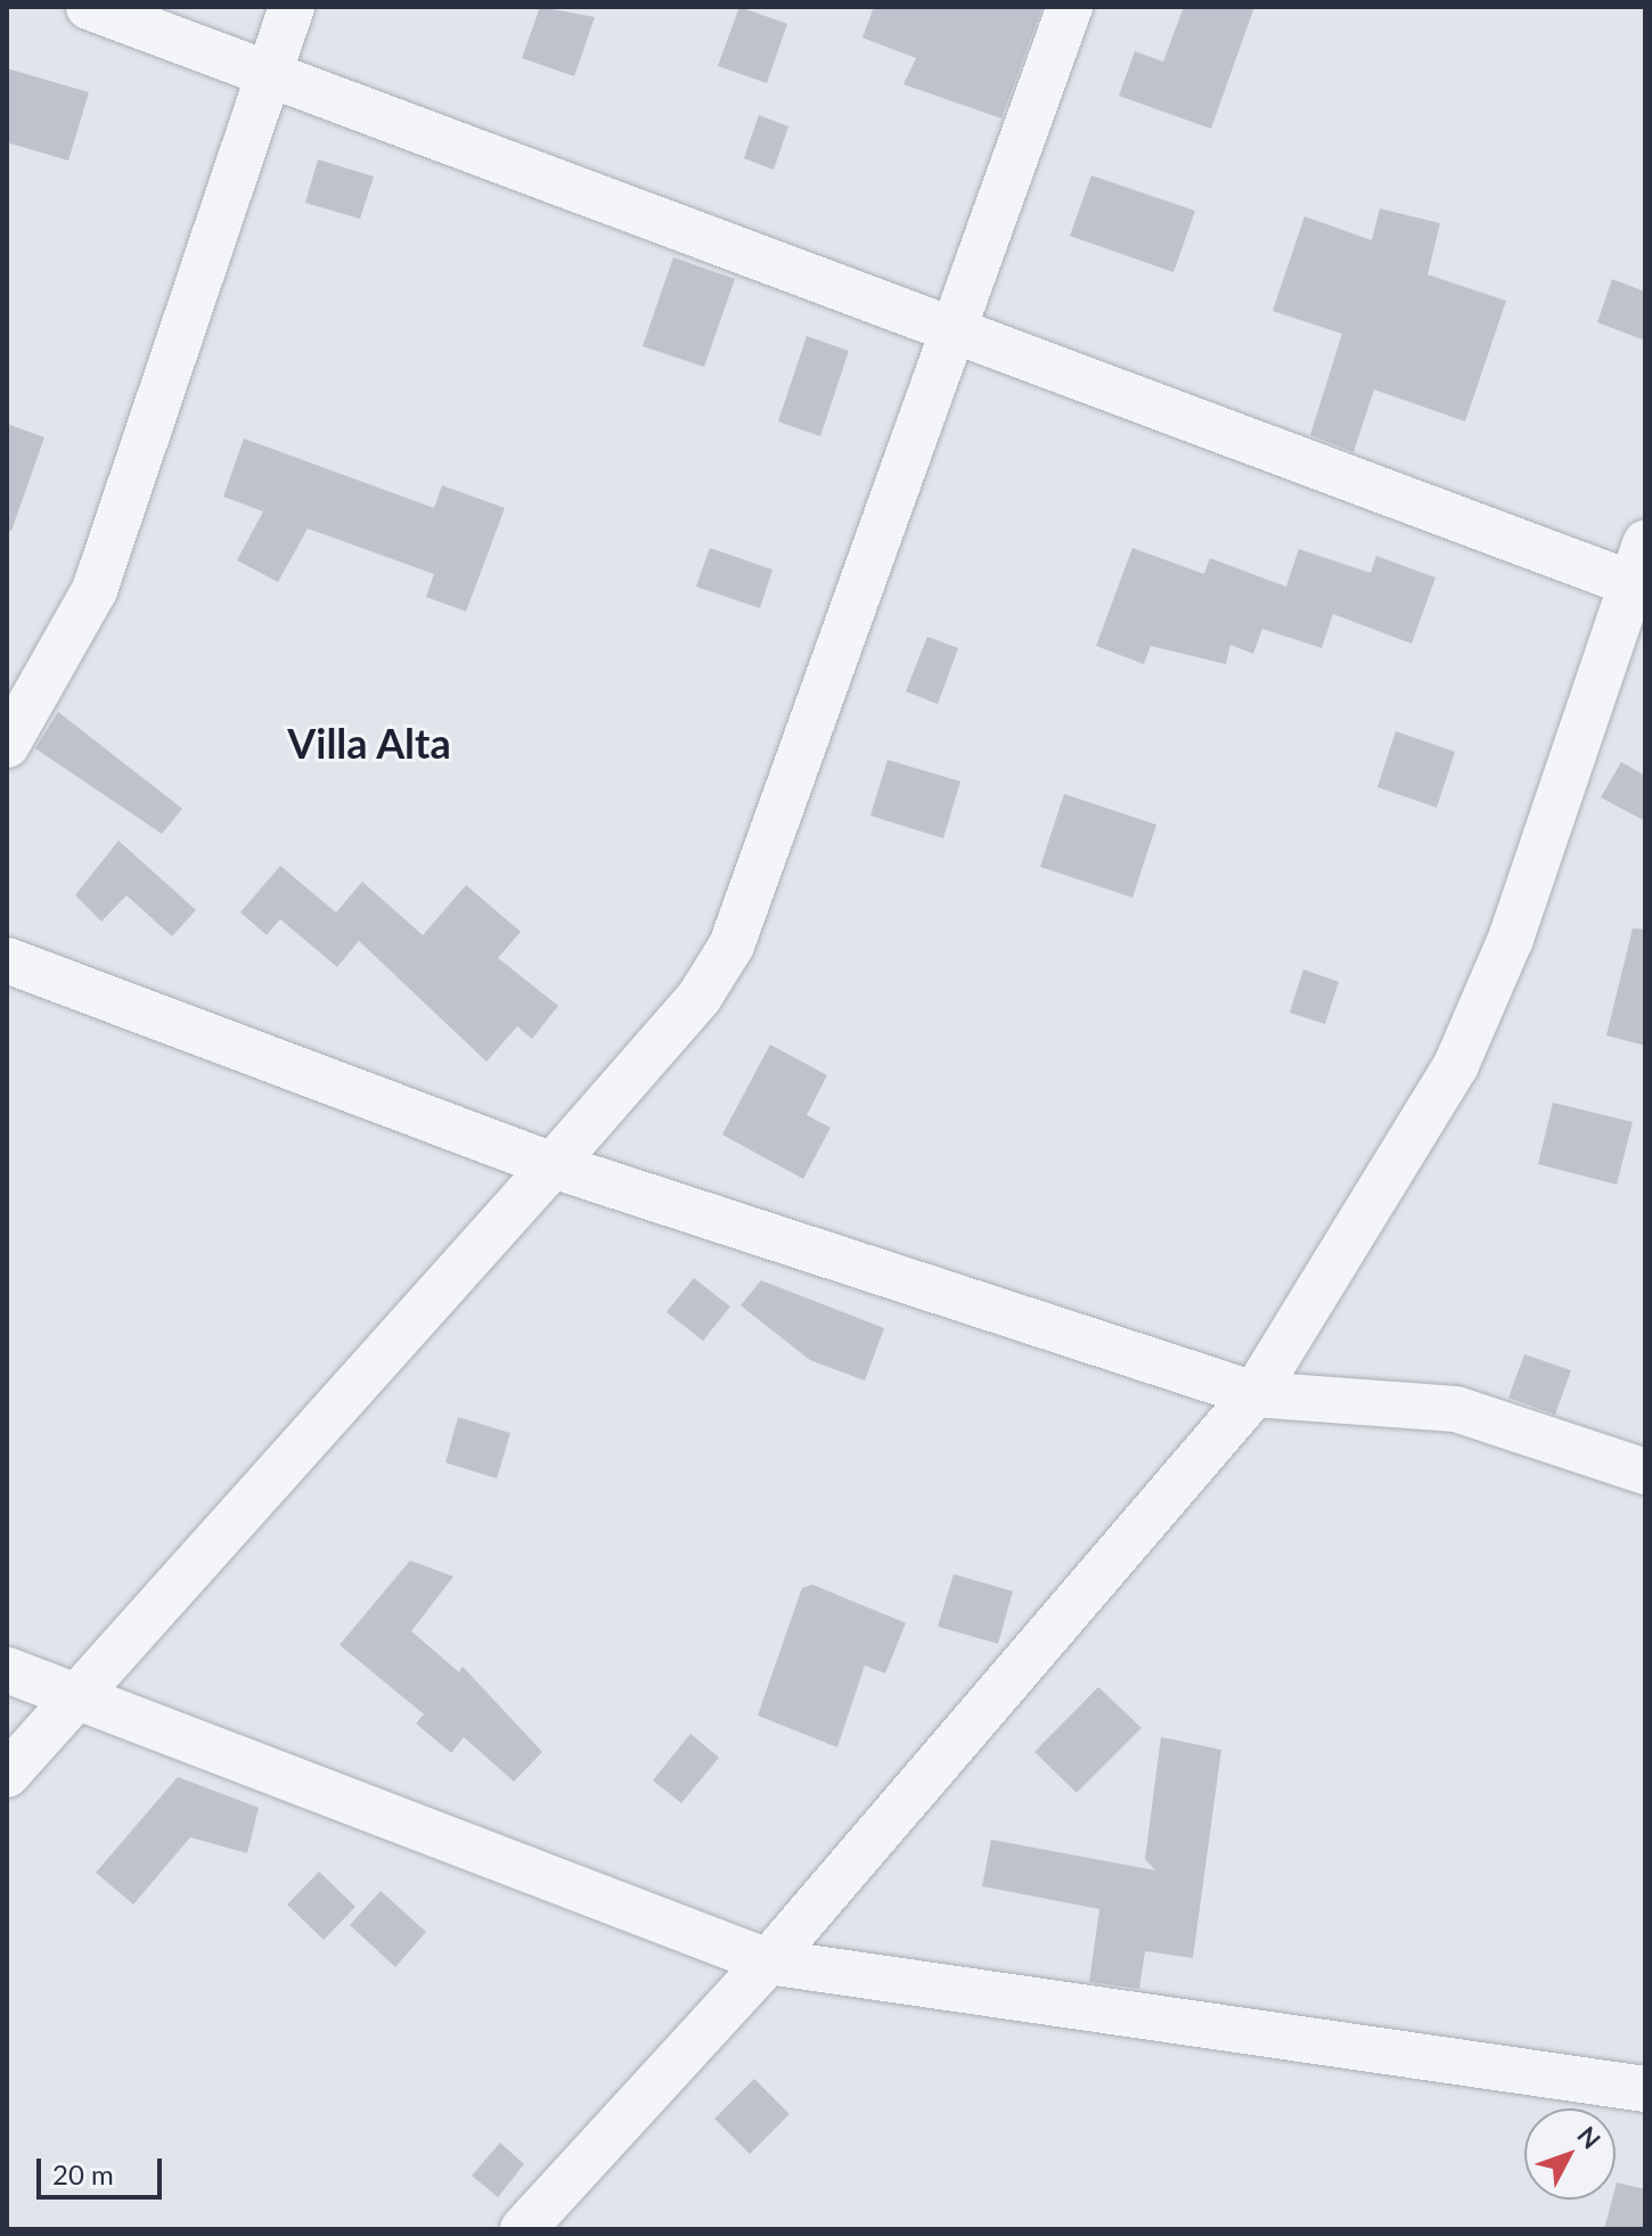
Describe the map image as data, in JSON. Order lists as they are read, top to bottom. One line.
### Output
{"districts":["Villa Alta"],"scale_bar":"20 m","north":"top right"}
